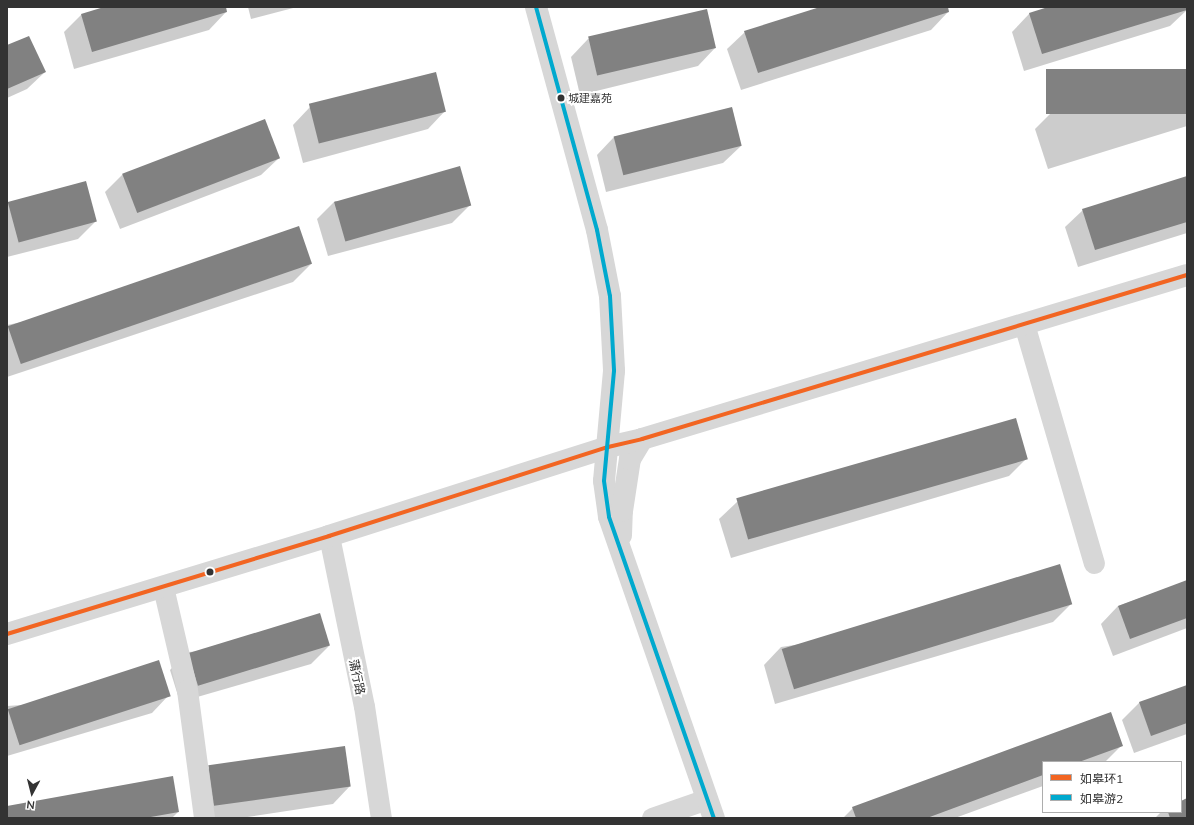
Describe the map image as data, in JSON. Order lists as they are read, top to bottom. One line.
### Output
{"streets":{"street":["蒲行路"]},"places":["城建嘉苑"],"lines":["transit line 如皋游2","transit line 如皋环1"],"legend":["如皋环1","如皋游2"],"north":"bottom"}
